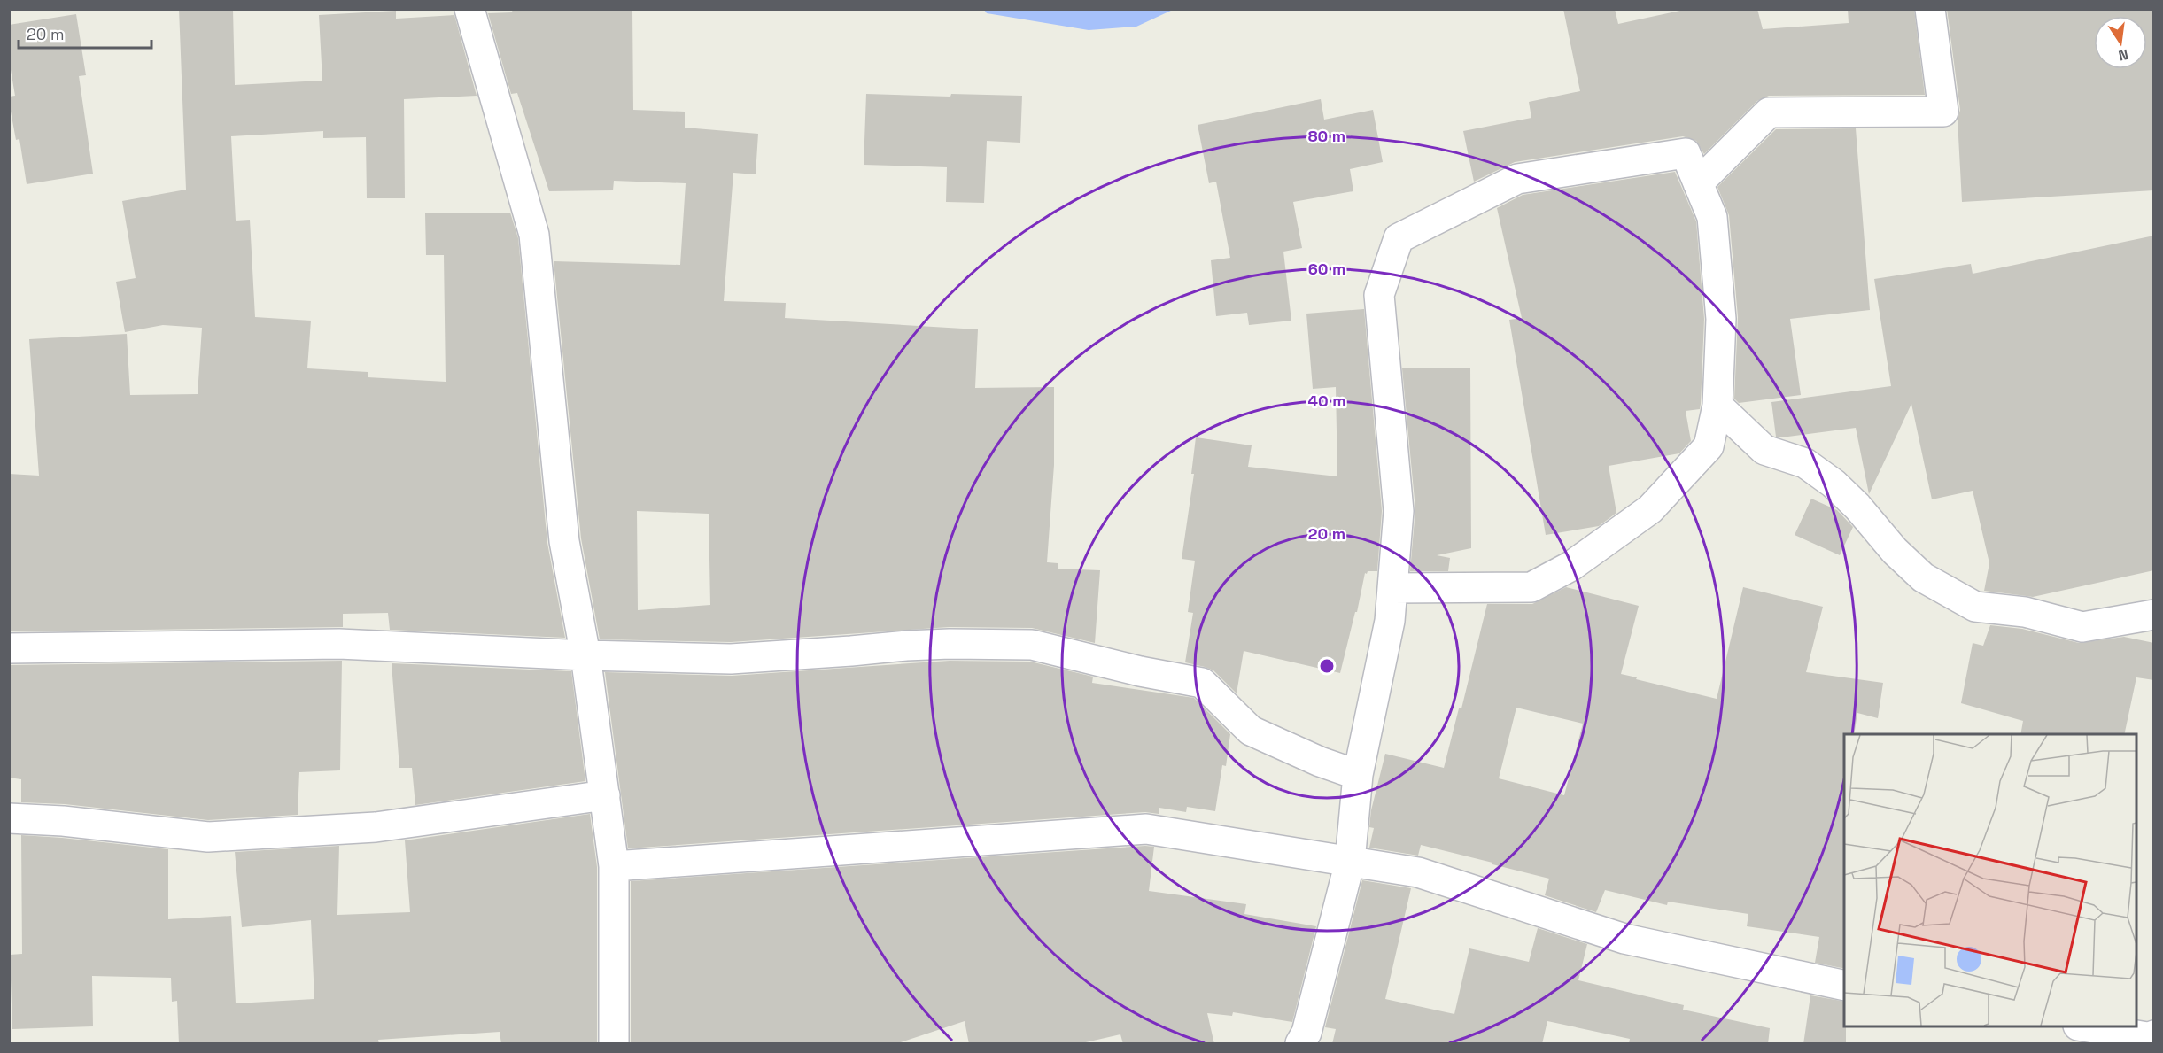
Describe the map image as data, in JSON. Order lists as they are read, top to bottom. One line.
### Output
{"scale_bar":"20 m","north":"bottom","rings":["80 m","60 m","40 m","20 m"]}
